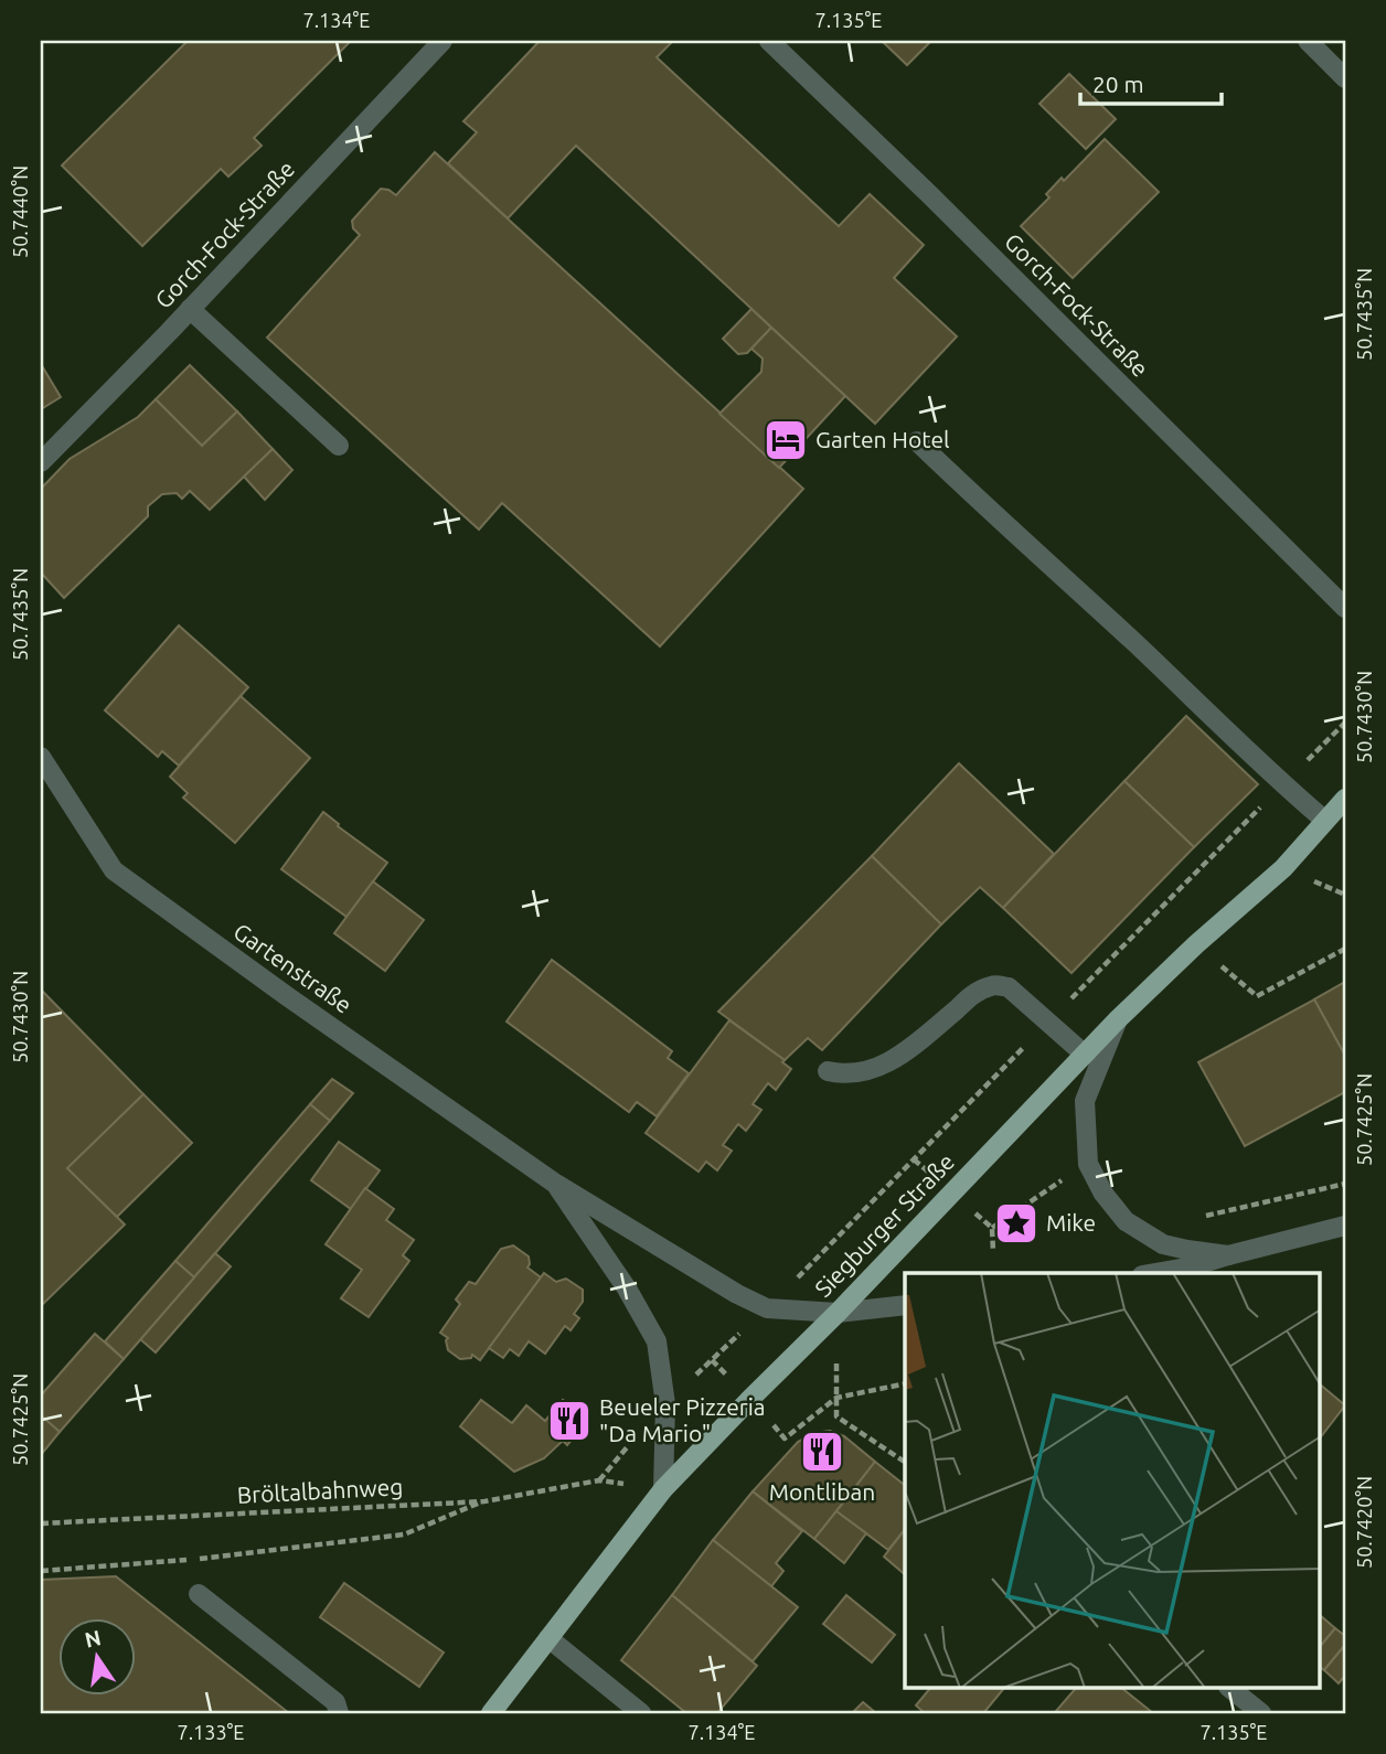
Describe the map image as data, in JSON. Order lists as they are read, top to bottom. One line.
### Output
{"streets":{"main road":["Siegburger Straße"],"street":["Gorch-Fock-Straße","Gartenstraße"],"path":["Bröltalbahnweg"]},"crossings":[["Gartenstraße","Siegburger Straße"]],"places":{"hotel":["Garten Hotel"],"place":["Mike"],"restaurant":["Beueler Pizzeria \"Da Mario\"","Montliban"]},"scale_bar":"20 m","north":"top","coordinates":["7.134°E","7.135°E","50.7440°N","50.7435°N","50.7430°N","50.7425°N","50.7420°N","7.133°E"]}
